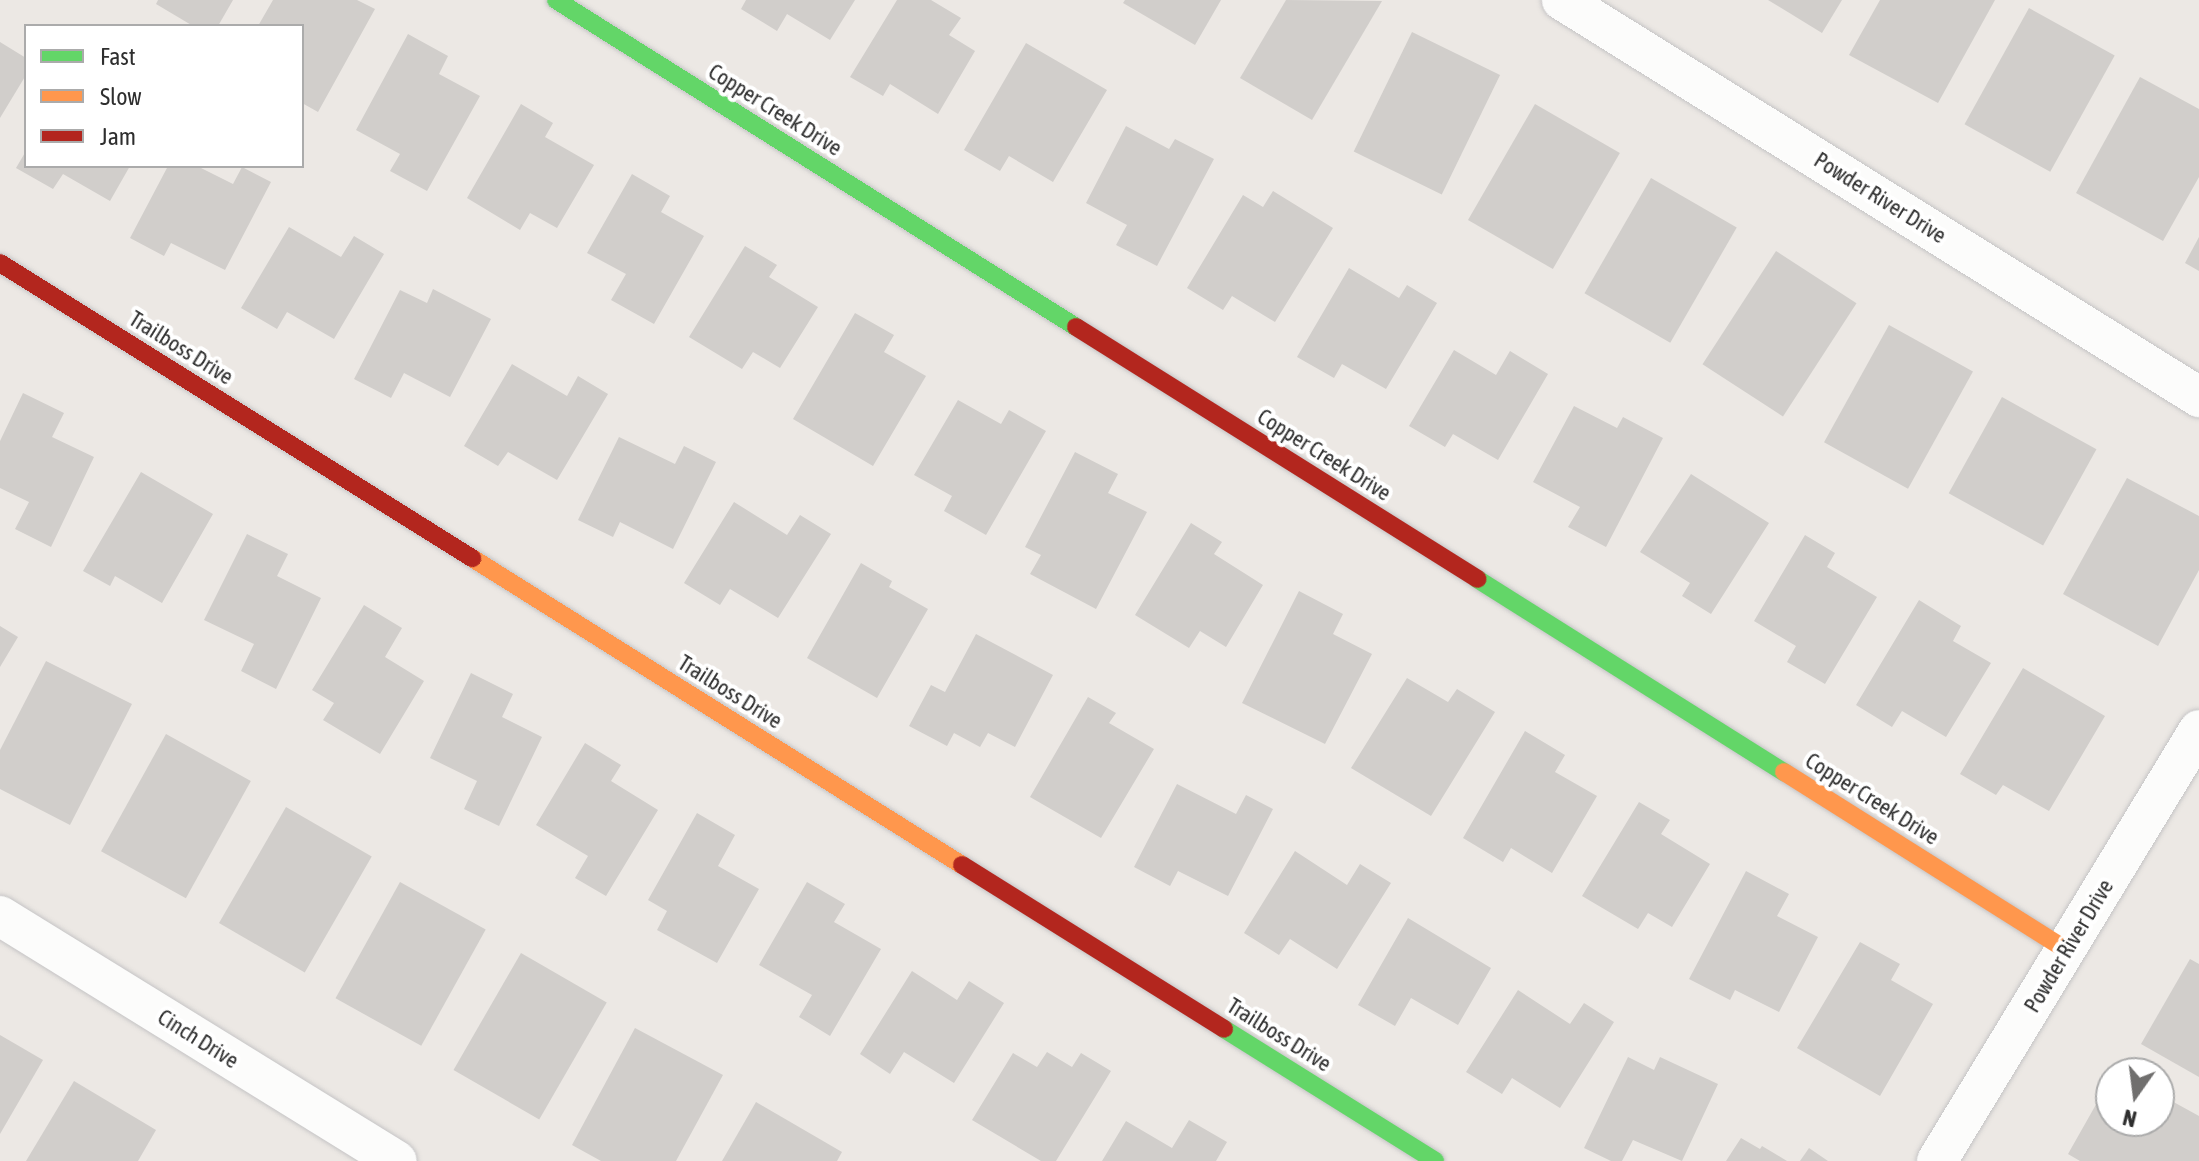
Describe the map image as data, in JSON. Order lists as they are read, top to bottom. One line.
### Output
{"streets":{"street":["Copper Creek Drive","Powder River Drive","Trailboss Drive","Cinch Drive"]},"crossings":[["Copper Creek Drive","Powder River Drive"]],"legend":["Fast","Slow","Jam"],"north":"bottom"}
